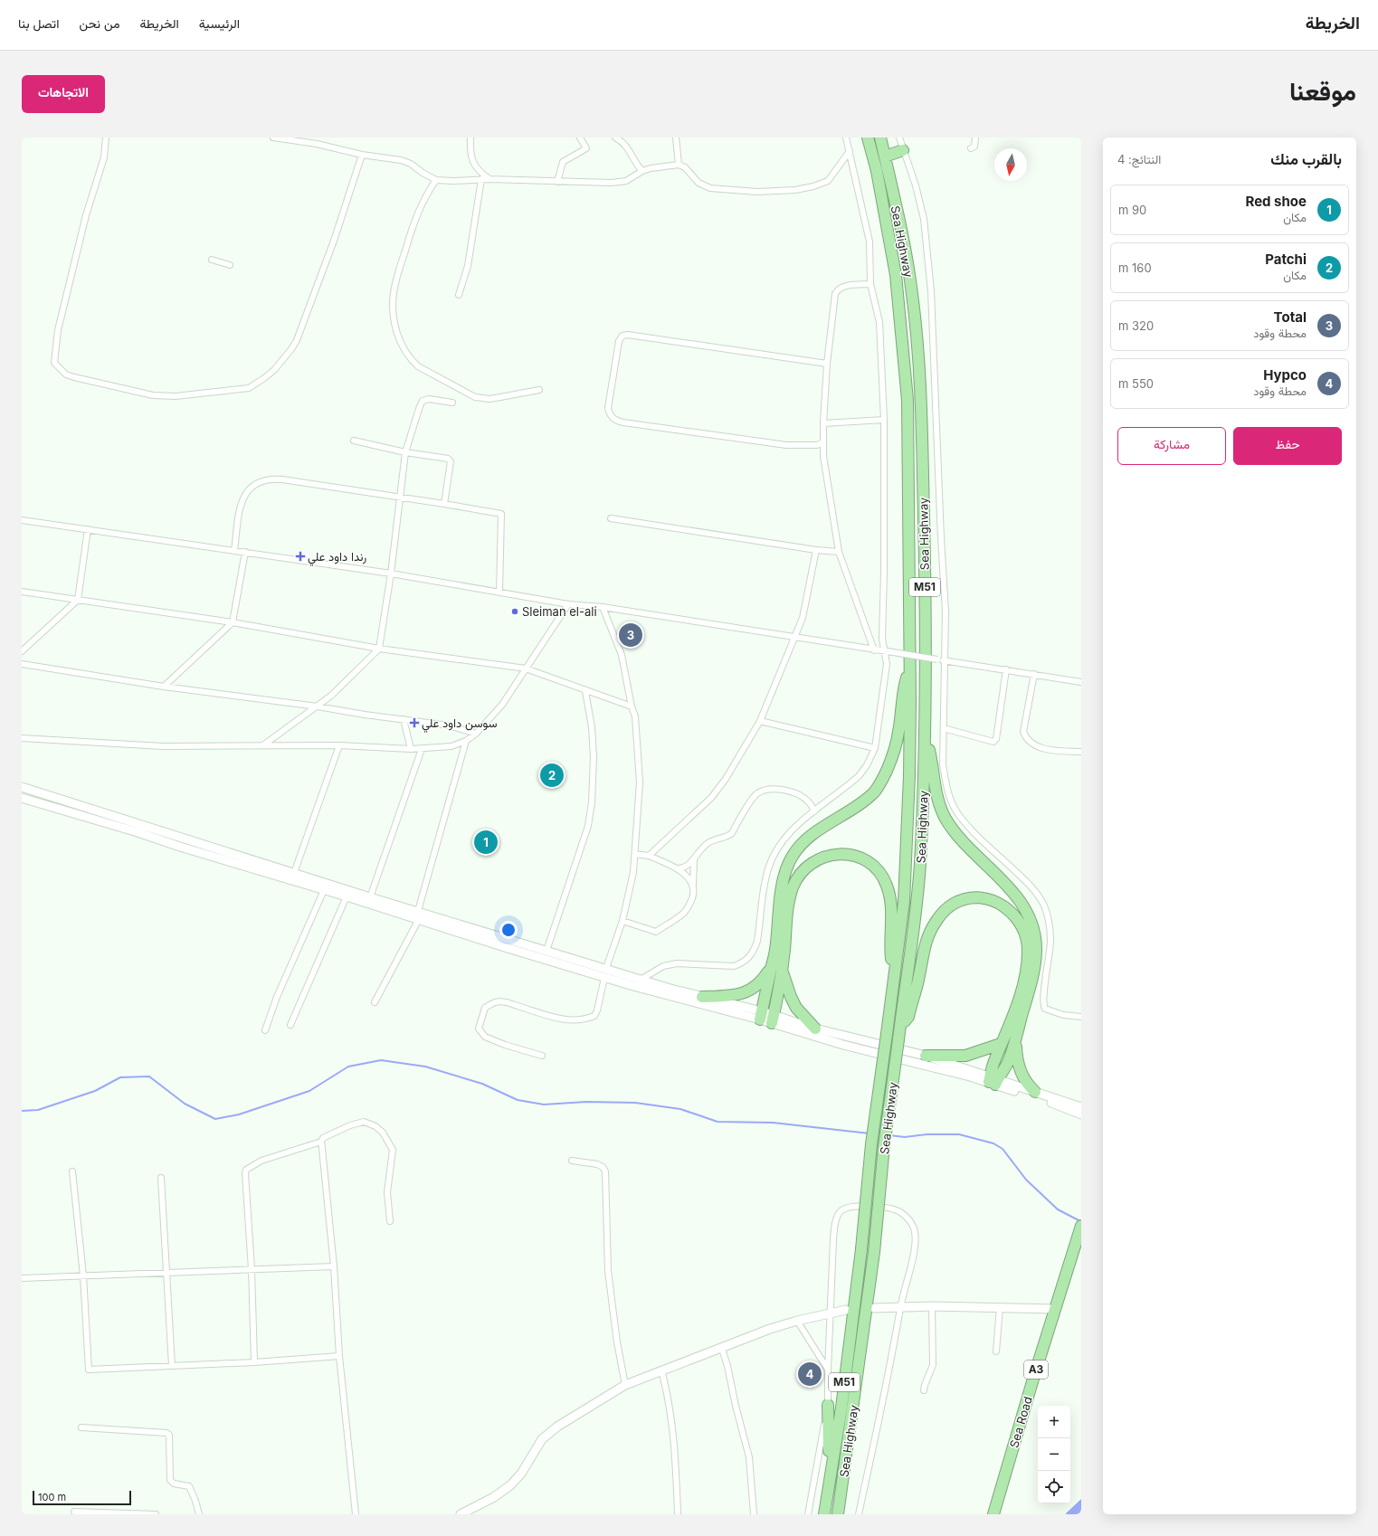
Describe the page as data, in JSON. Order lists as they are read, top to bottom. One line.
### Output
{"streets":{"highway":["Sea Highway","M51","A3","Sea Road"]},"places":{"health":["رندا داود علي","سوسن داود علي"],"other":["Sleiman el-ali"]},"scale_bar":"100 m","north":"bottom","page":{"header":"الخريطة","nav":["الرئيسية","الخريطة","من نحن","اتصل بنا"],"title":"موقعنا","buttons":["الاتجاهات",["حفظ","مشاركة"]],"heading":["بالقرب منك","النتائج: 4"],"list":[{"mark":"1","name":"Red shoe","note":"مكان","value":"90 m"},{"mark":"2","name":"Patchi","note":"مكان","value":"160 m"},{"mark":"3","name":"Total","note":"محطة وقود","value":"320 m"},{"mark":"4","name":"Hypco","note":"محطة وقود","value":"550 m"}],"pins":["3","2","1","4"],"map_buttons":["+","−"],"scale":"100 m"}}
